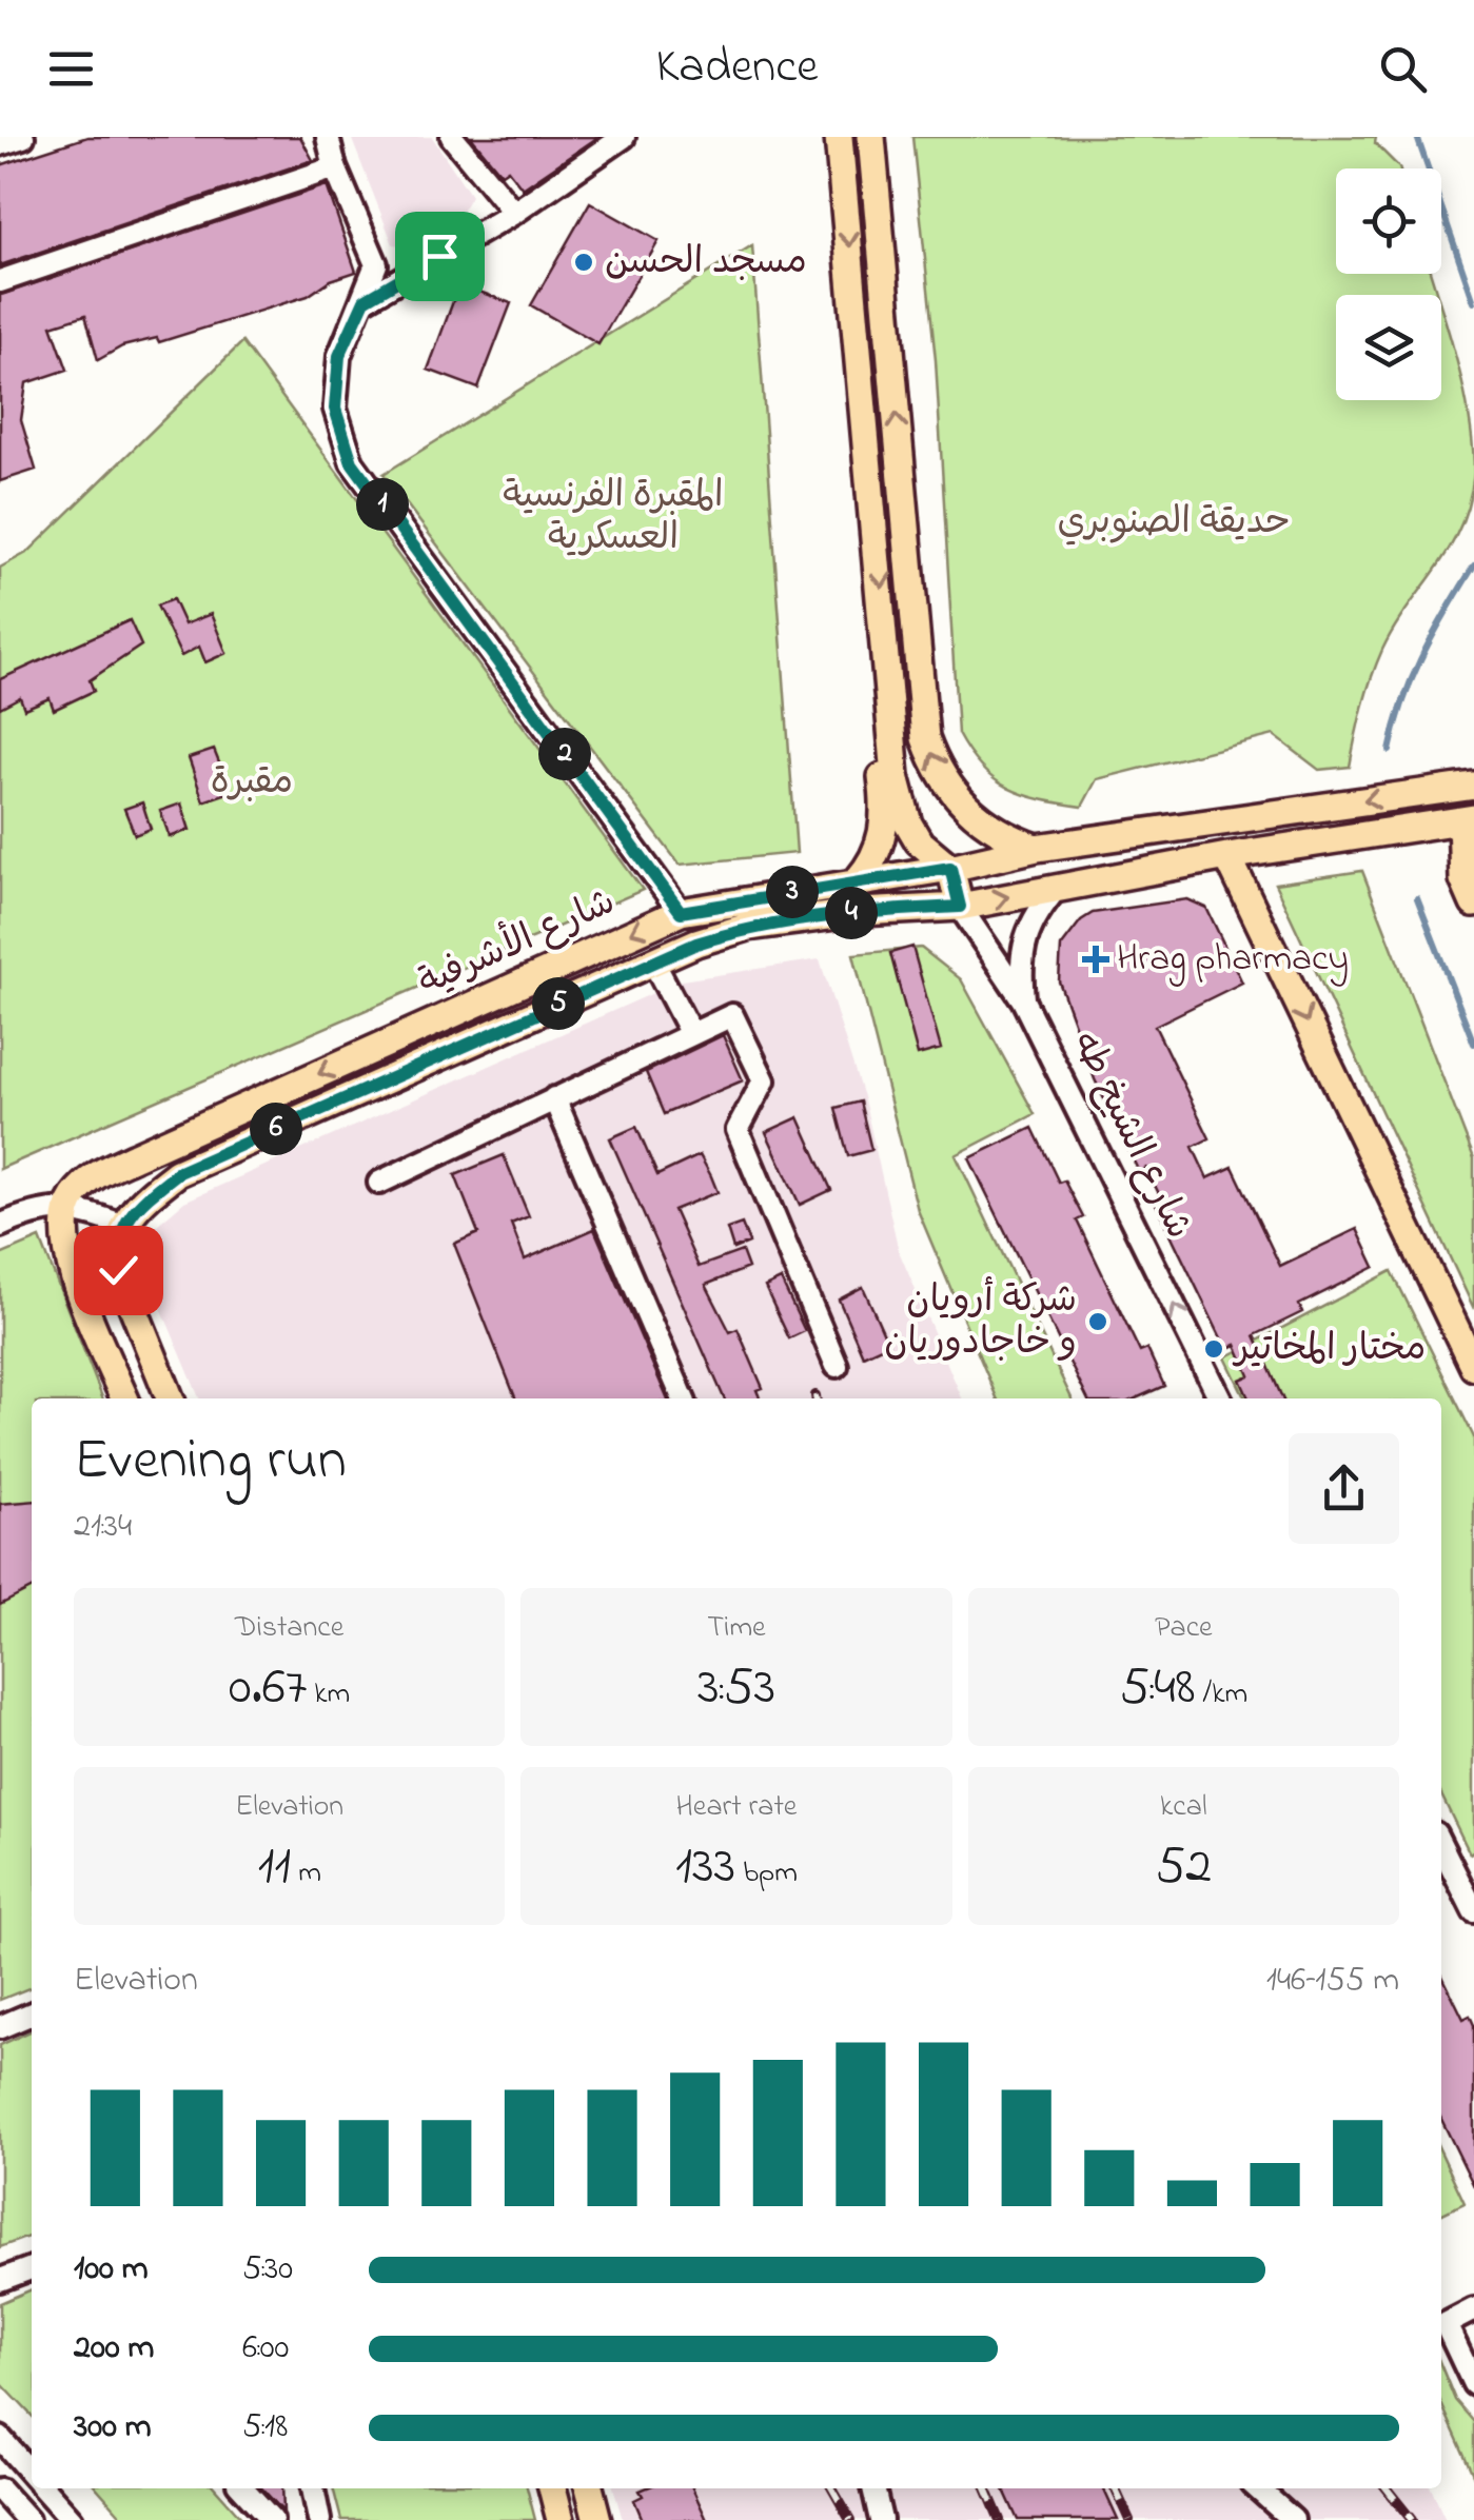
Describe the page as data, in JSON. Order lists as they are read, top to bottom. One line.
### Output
{"streets":{"main road":["شارع الأشرفية"],"street":["شارع الشيخ طه"]},"crossings":[["شارع الأشرفية","شارع الشيخ طه"]],"one_way":["شارع الشيخ طه"],"parks":["المقبرة الفرنسية العسكرية","حديقة الصنوبري","مقبرة"],"places":{"other":["مسجد الحسن","شركة أرويان و خاجادوريان","مختار المخاتير"],"health":["Hrag pharmacy"]},"page":{"header":"Kadence","pins":["1","2","3","4","5","6"],"heading":["Evening run","21:34"],"stats":[["Distance","0.67 km"],["Time","3:53"],["Pace","5:48 /km"],["Elevation","11 m"],["Heart rate","133 bpm"],["kcal","52"]],"chart":["Elevation","146–155 m"],"list":[{"name":"100 m","note":"5:30"},{"name":"200 m","note":"6:00"},{"name":"300 m","note":"5:18"}]}}
